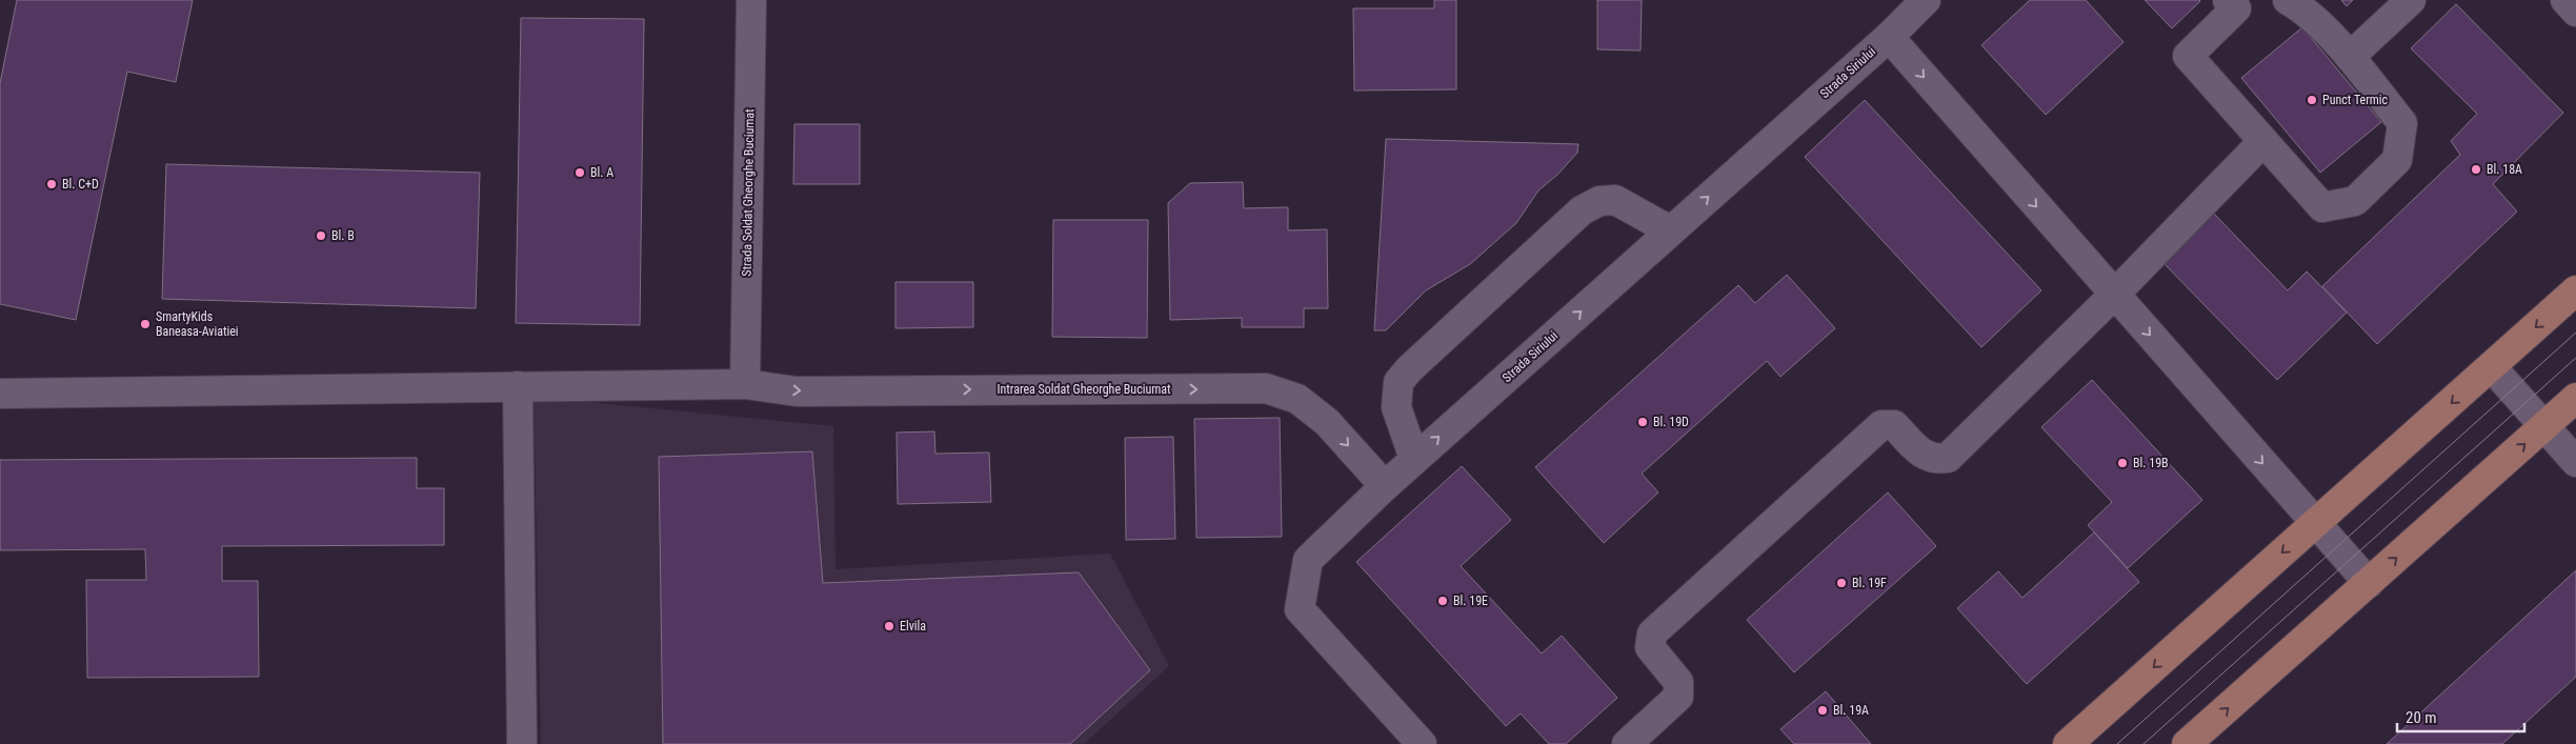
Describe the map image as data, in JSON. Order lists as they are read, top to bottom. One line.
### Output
{"streets":{"street":["Strada Siriului","Strada Soldat Gheorghe Buciumat","Intrarea Soldat Gheorghe Buciumat"]},"crossings":[["Strada Siriului","Intrarea Soldat Gheorghe Buciumat"],["Strada Soldat Gheorghe Buciumat","Intrarea Soldat Gheorghe Buciumat"]],"one_way":["Strada Siriului","Intrarea Soldat Gheorghe Buciumat"],"places":["Punct Termic","Bl. 18A","Bl. A","Bl. C+D","Bl. B","SmartyKids Baneasa-Aviatiei","Bl. 19D","Bl. 19B","Bl. 19F","Bl. 19E","Elvila","Bl. 19A"],"scale_bar":"20 m"}
